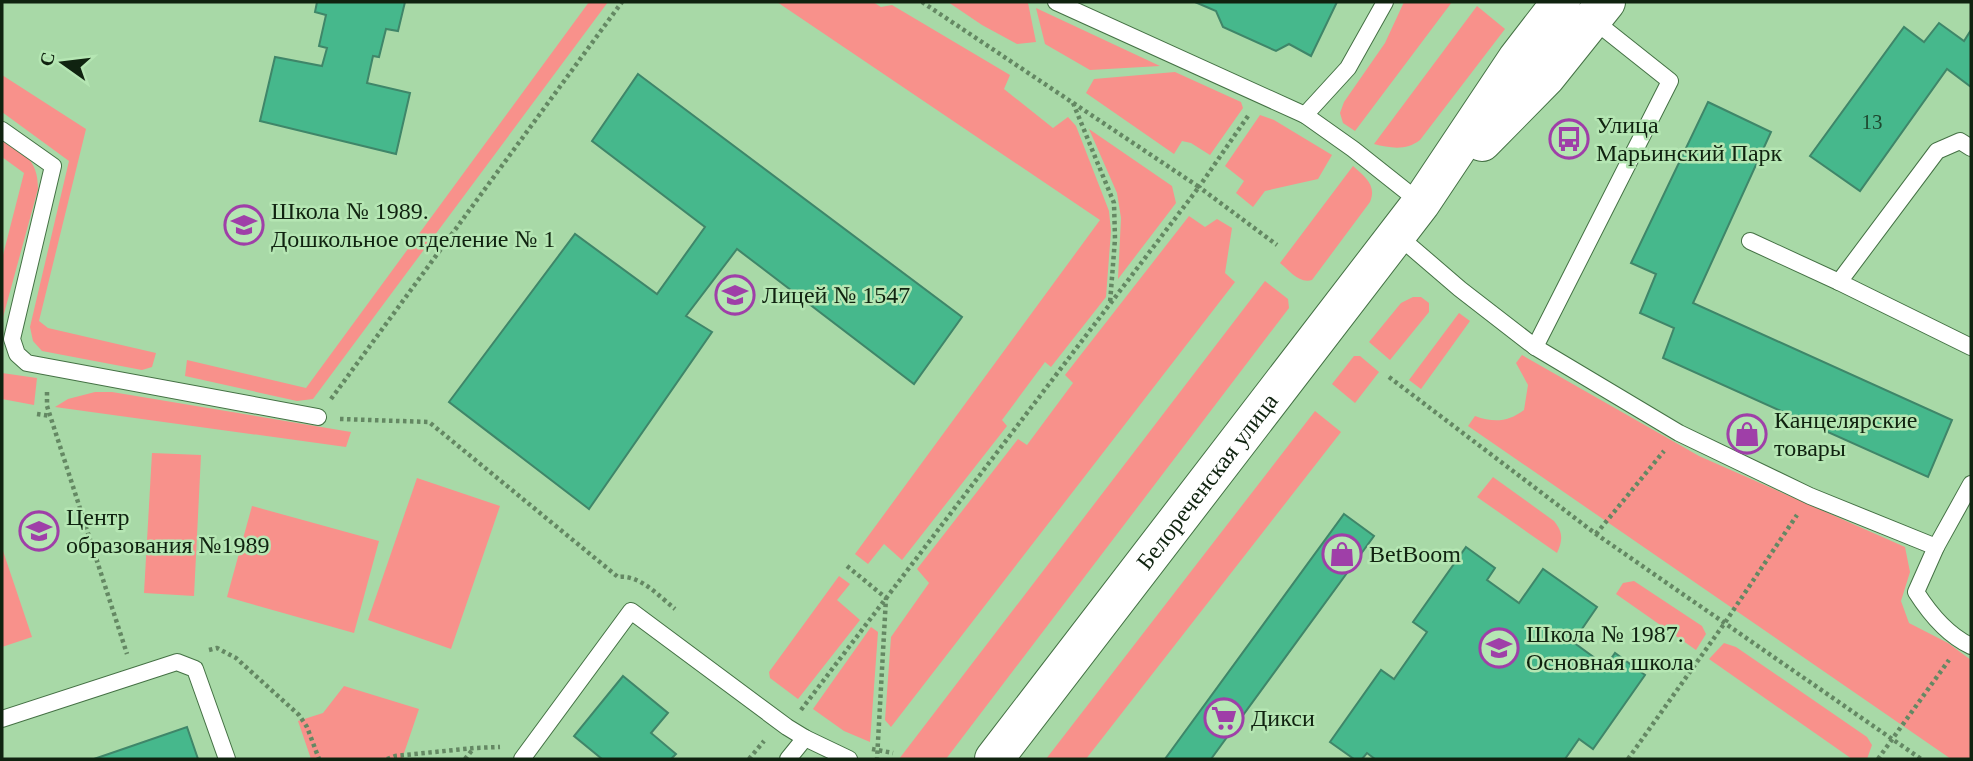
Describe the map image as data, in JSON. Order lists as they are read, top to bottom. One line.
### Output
{"streets":{"main road":["Белореченская улица"]},"places":{"bus stop":["Улица Марьинский Парк"],"school or university":["Школа № 1989. Дошкольное отделение № 1","Лицей № 1547","Центр образования №1989","Школа № 1987. Основная школа"],"shop":["Канцелярские товары","BetBoom"],"supermarket":["Дикси"]},"house_numbers":["13"],"north":"left"}
